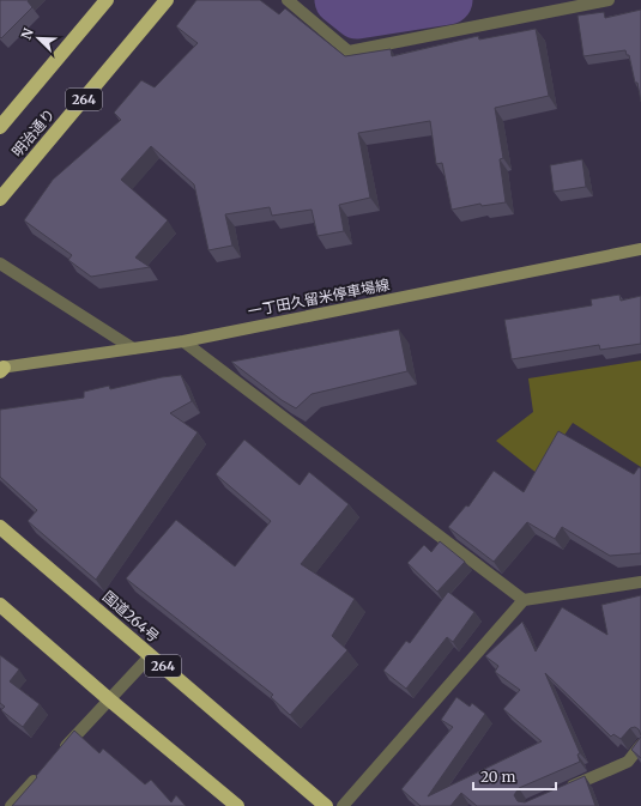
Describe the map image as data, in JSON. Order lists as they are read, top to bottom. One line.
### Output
{"streets":{"highway":["264","明治通り","国道264号"],"main road":["一丁田久留米停車場線"]},"scale_bar":"20 m","north":"top left"}
